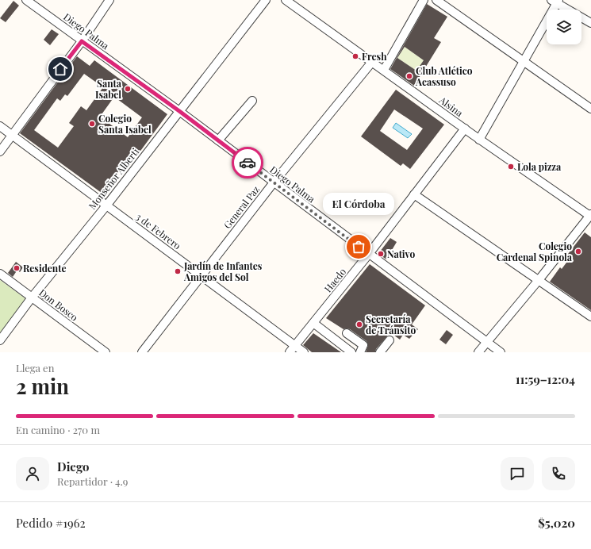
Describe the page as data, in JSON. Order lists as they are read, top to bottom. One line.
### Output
{"streets":{"street":["Diego Palma","Alsina","Monseñor Alberti","General Paz","3 de Febrero","Haedo","Don Bosco"]},"crossings":[["Diego Palma","Monseñor Alberti"],["Diego Palma","General Paz"],["Diego Palma","Haedo"],["Alsina","General Paz"],["Alsina","Haedo"],["Monseñor Alberti","3 de Febrero"],["Monseñor Alberti","Don Bosco"],["General Paz","3 de Febrero"],["3 de Febrero","Haedo"]],"places":["Fresh","Club Atlético Acassuso","Santa Isabel","Colegio Santa Isabel","Lola pizza","El Córdoba","Colegio Cardenal Spinola","Nativo","Residente","Jardín de Infantes Amigos del Sol","Secretaría de Tránsito"],"page":{"bubble":"El Córdoba","heading":["2 min","Llega en","11:59–12:04"],"panel":["Diego","Repartidor · 4.9","Pedido #1962","$5,020"],"bar":"En camino · 270 m"}}
